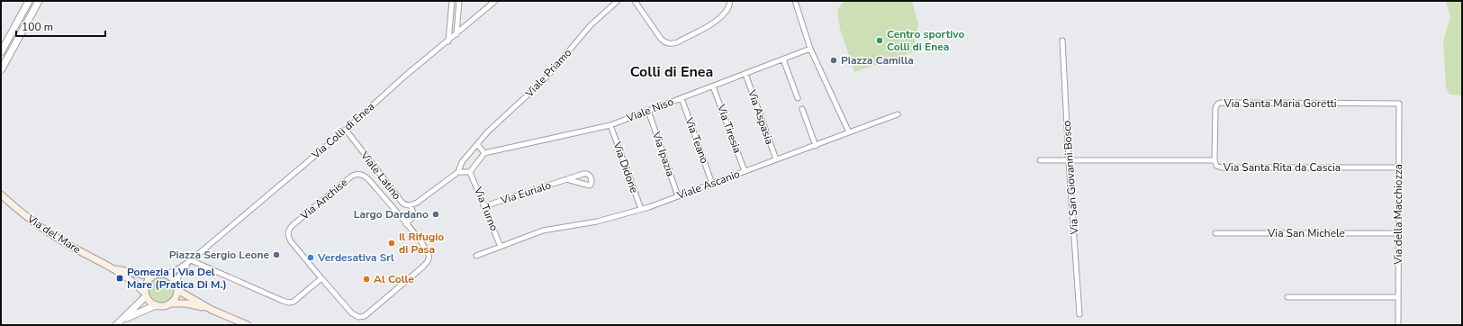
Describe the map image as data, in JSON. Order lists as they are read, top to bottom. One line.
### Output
{"streets":{"main road":["Via del Mare"],"street":["Viale Priamo","Via Santa Maria Goretti","Viale Niso","Via Aspasia","Via Tiresia","Via Colli di Enea","Via Teano","Via Ipazia","Via Didone","Via Santa Rita da Cascia","Viale Latino","Via San Giovanni Bosco","Viale Ascanio","Via Eurialo","Via Anchise","Via Turno","Via della Macchiozza","Via San Michele"]},"crossings":[["Viale Priamo","Viale Latino"],["Via Santa Maria Goretti","Via Santa Rita da Cascia"],["Via Santa Maria Goretti","Via della Macchiozza"],["Viale Niso","Via Aspasia"],["Viale Niso","Via Tiresia"],["Viale Niso","Via Teano"],["Viale Niso","Via Ipazia"],["Viale Niso","Via Didone"],["Via Aspasia","Viale Ascanio"],["Via Tiresia","Viale Ascanio"],["Via Colli di Enea","Viale Latino"],["Via Colli di Enea","Via del Mare"],["Via Teano","Viale Ascanio"],["Via Ipazia","Viale Ascanio"],["Via Didone","Viale Ascanio"],["Via Santa Rita da Cascia","Via San Giovanni Bosco"],["Via Santa Rita da Cascia","Via della Macchiozza"],["Viale Ascanio","Via Turno"],["Via Eurialo","Via Turno"],["Via della Macchiozza","Via San Michele"]],"districts":["Colli di Enea"],"places":{"other":["Centro sportivo Colli di Enea","Piazza Camilla","Largo Dardano","Il Rifugio di Pasa","Piazza Sergio Leone","Verdesativa Srl","Al Colle"],"transit":["Pomezia | Via Del Mare (Pratica Di M.)"]},"scale_bar":"100 m"}
